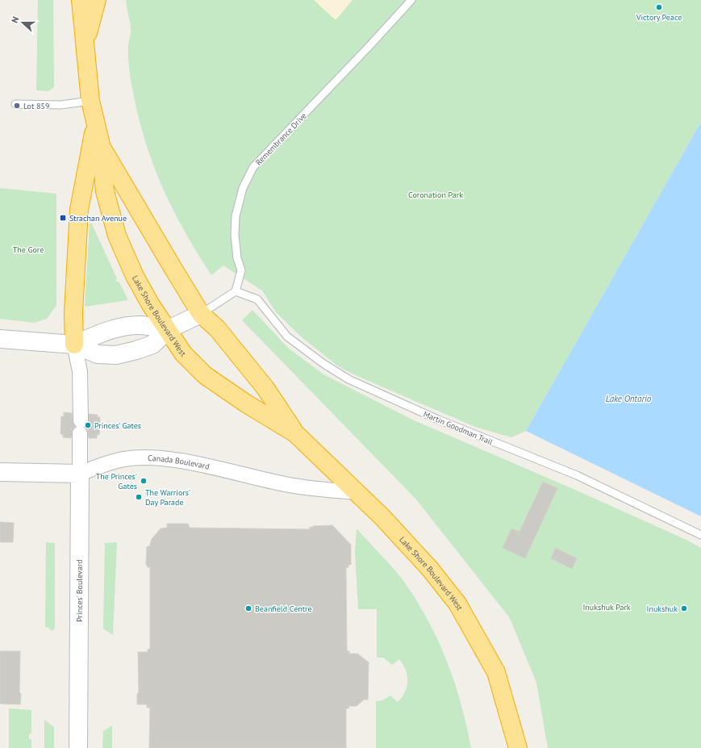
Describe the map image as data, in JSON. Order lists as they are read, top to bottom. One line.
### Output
{"streets":{"highway":["Lake Shore Boulevard West"],"street":["Canada Boulevard","Princes' Boulevard"],"lane":["Remembrance Drive","Martin Goodman Trail"]},"crossings":[["Remembrance Drive","Martin Goodman Trail"],["Lake Shore Boulevard West","Canada Boulevard"],["Canada Boulevard","Princes' Boulevard"]],"water":["Lake Ontario"],"parks":["Coronation Park","The Gore","Inukshuk Park"],"places":{"other":["Victory Peace","Lot 859","Princes' Gates","The Princes' Gates","The Warriors' Day Parade","Beanfield Centre","Inukshuk"],"transit":["Strachan Avenue"]},"north":"left"}
